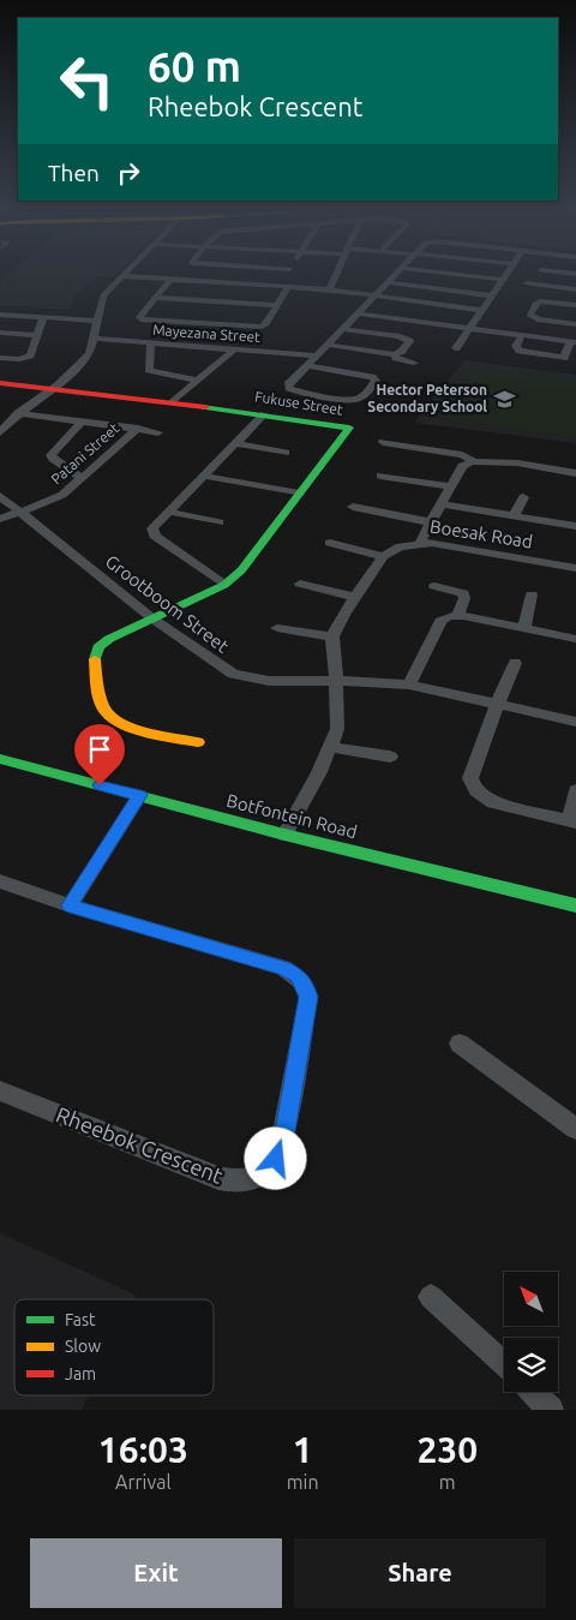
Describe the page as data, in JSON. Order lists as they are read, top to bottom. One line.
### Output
{"streets":{"street":["Mayezana Street","Fukuse Street","Patani Street","Boesak Road","Grootboom Street","Botfontein Road","Rheebok Crescent"]},"crossings":[["Fukuse Street","Grootboom Street"],["Patani Street","Grootboom Street"]],"places":{"school or university":["Hector Peterson Secondary School"]},"legend":["Fast","Slow","Jam"],"north":"top left","page":{"turn":["60 m","Rheebok Crescent"],"then":"Then","eta":["16:03","Arrival","1","min","230","m"],"buttons":["Exit","Share"]}}
